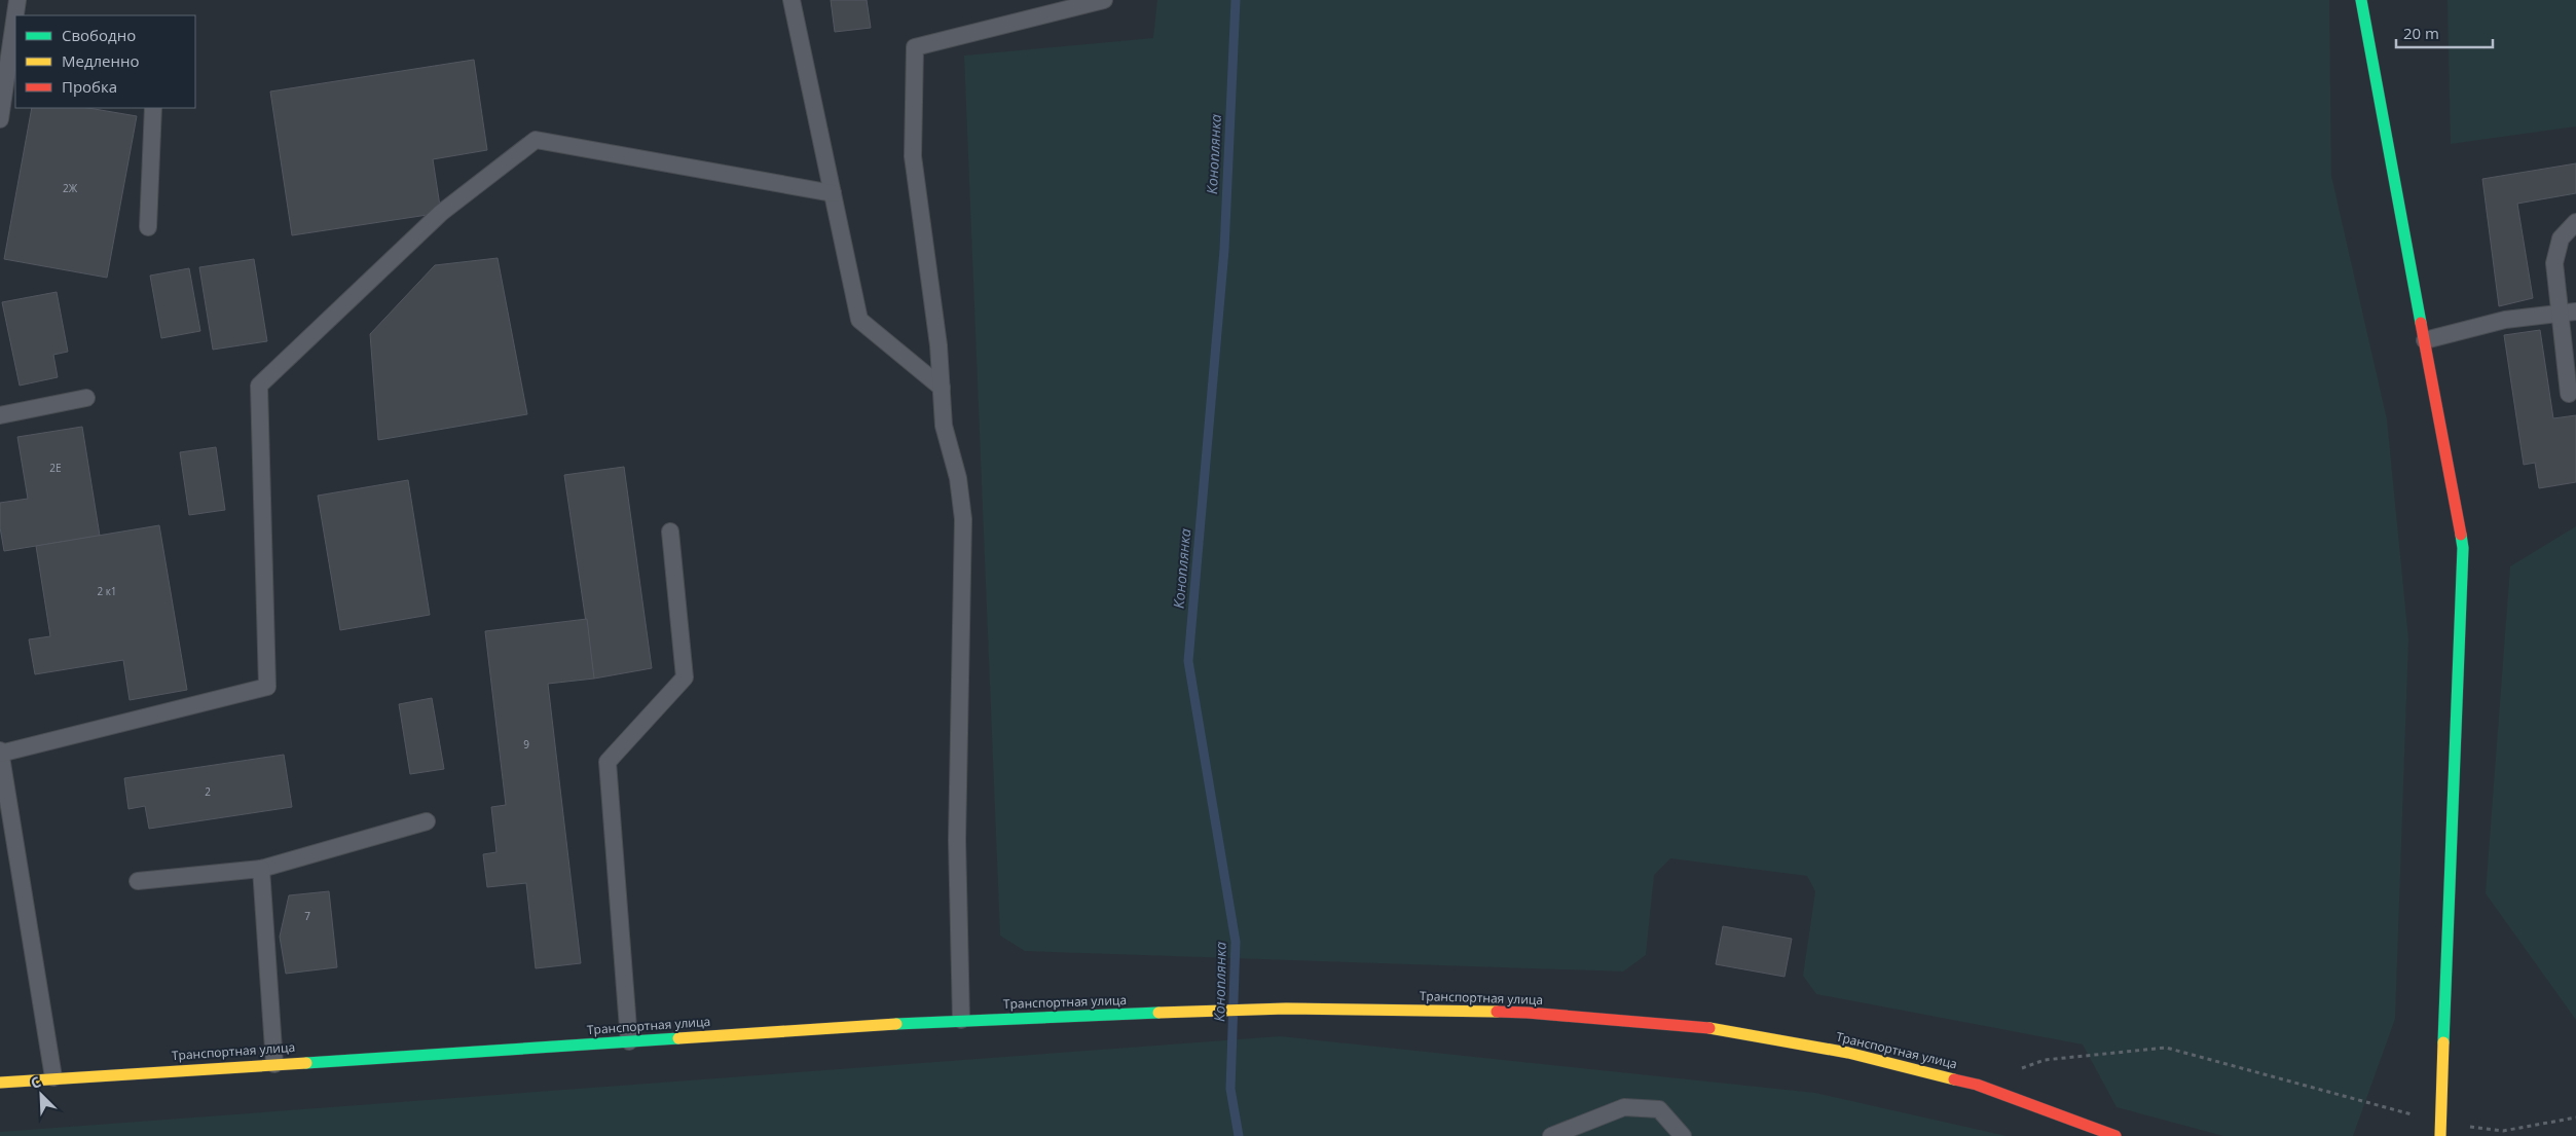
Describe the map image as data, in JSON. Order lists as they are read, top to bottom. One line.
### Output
{"streets":{"main road":["Транспортная улица"]},"water":["Коноплянка"],"house_numbers":["2Ж","2Е","2 к1","9","2","7"],"legend":["Свободно","Медленно","Пробка"],"scale_bar":"20 m","north":"top left"}
